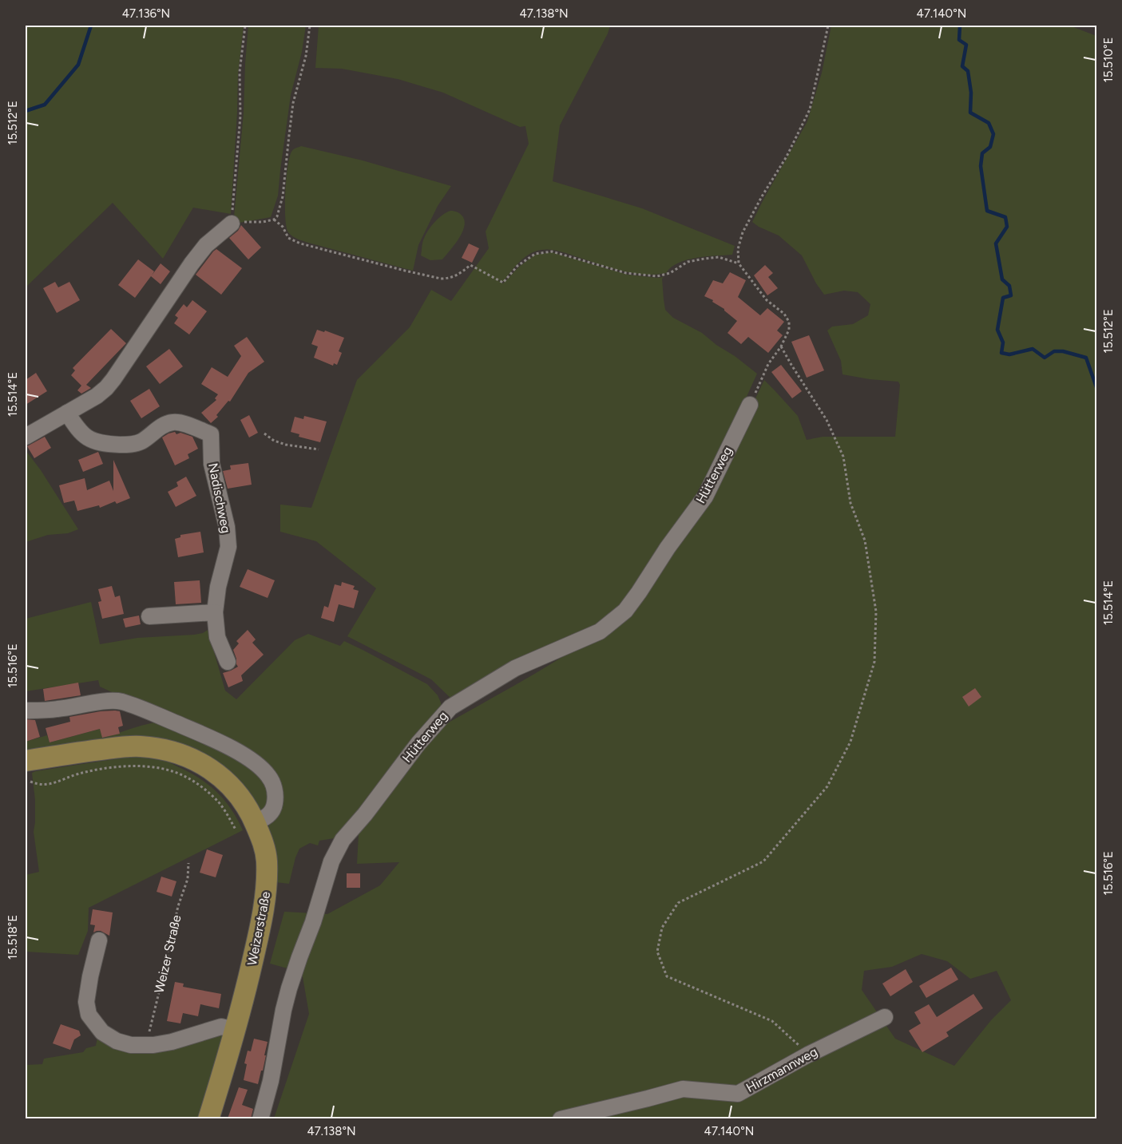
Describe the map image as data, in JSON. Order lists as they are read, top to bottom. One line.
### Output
{"streets":{"main road":["Weizerstraße"],"street":["Hütterweg","Nadischweg","Hirzmannweg"],"path":["Weizer Straße"]},"coordinates":["47.136°N","47.138°N","47.140°N","15.510°E","15.512°E","15.514°E","15.516°E","15.518°E"]}
